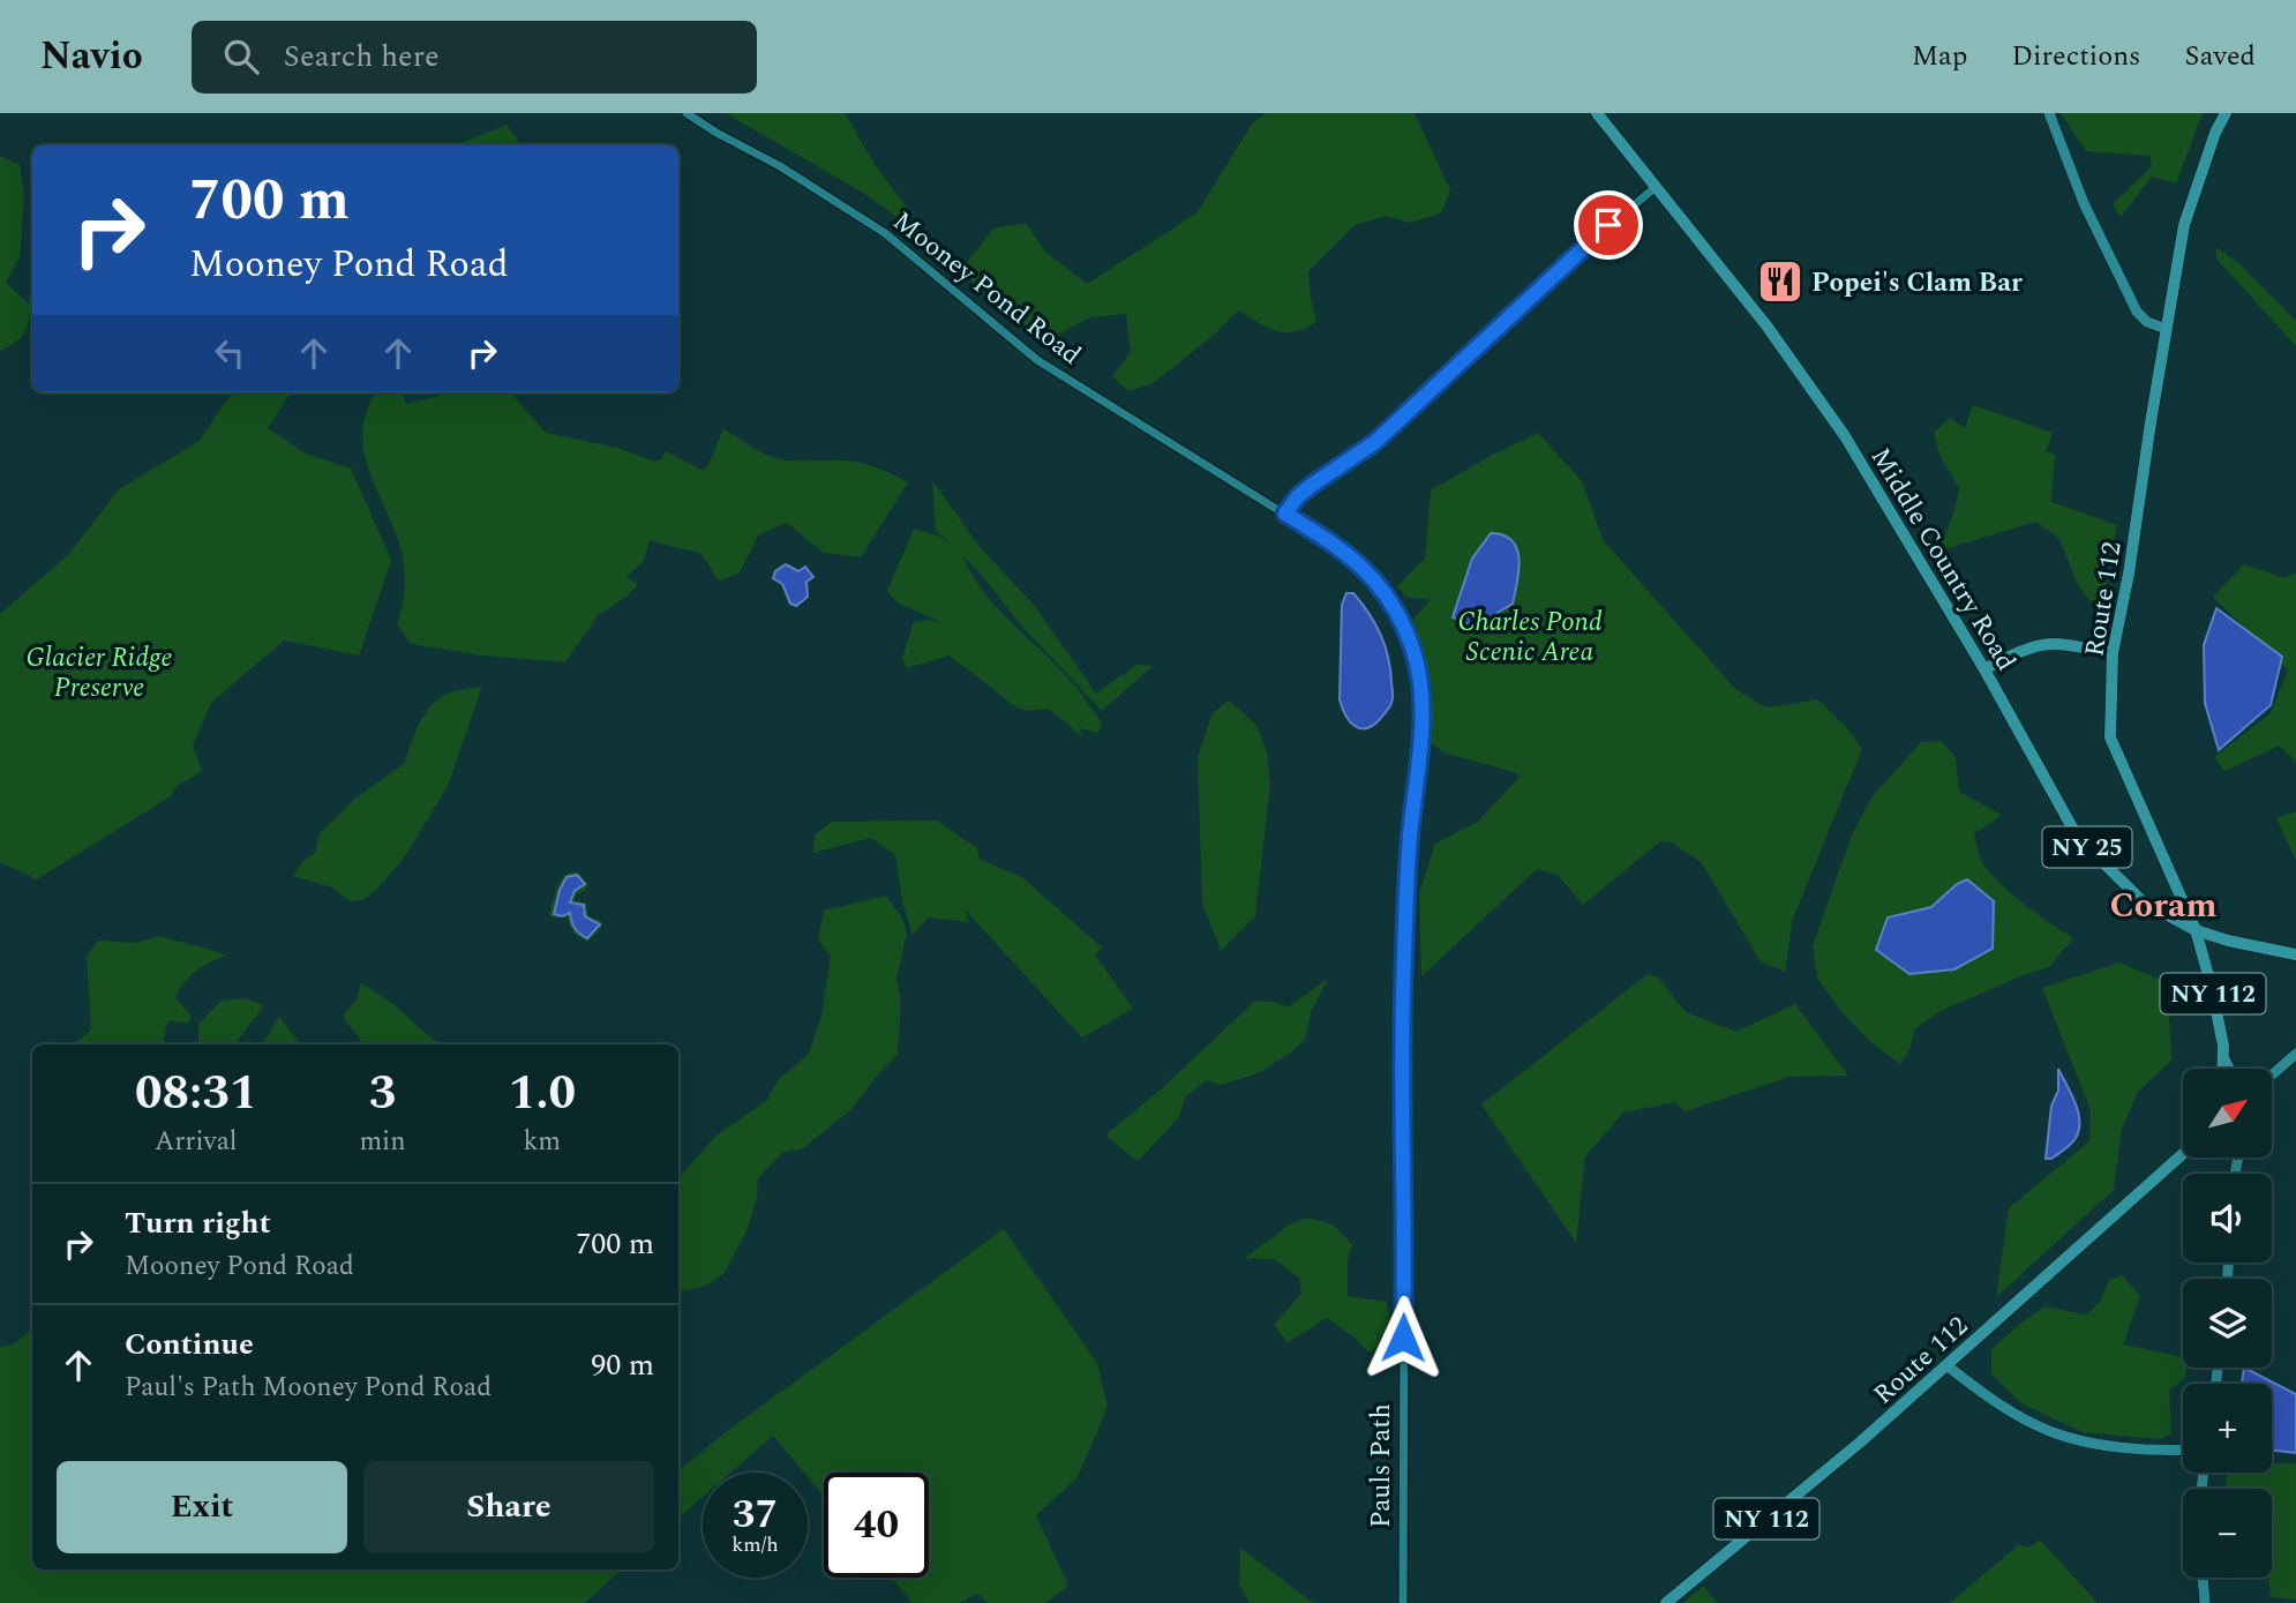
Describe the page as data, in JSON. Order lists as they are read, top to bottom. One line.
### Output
{"streets":{"main road":["Middle Country Road","Route 112","NY 25","NY 112"],"street":["Mooney Pond Road","Pauls Path"]},"crossings":[["Mooney Pond Road","Pauls Path"],["Middle Country Road","Route 112"]],"districts":["Coram"],"parks":["Charles Pond Scenic Area","Glacier Ridge Preserve"],"places":{"restaurant":["Popei's Clam Bar"]},"north":"top right","page":{"header":"Navio","search":"Search here","nav":["Map","Directions","Saved"],"turn":["700 m","Mooney Pond Road"],"eta":["08:31","Arrival","3","min","1.0","km"],"map_buttons":["+","−"],"list":[{"name":"Turn right","note":"Mooney Pond Road","value":"700 m"},{"name":"Continue","note":"Paul's Path Mooney Pond Road","value":"90 m"}],"buttons":["Exit","Share"],"speed":"37 km/h","limit":"40"}}
